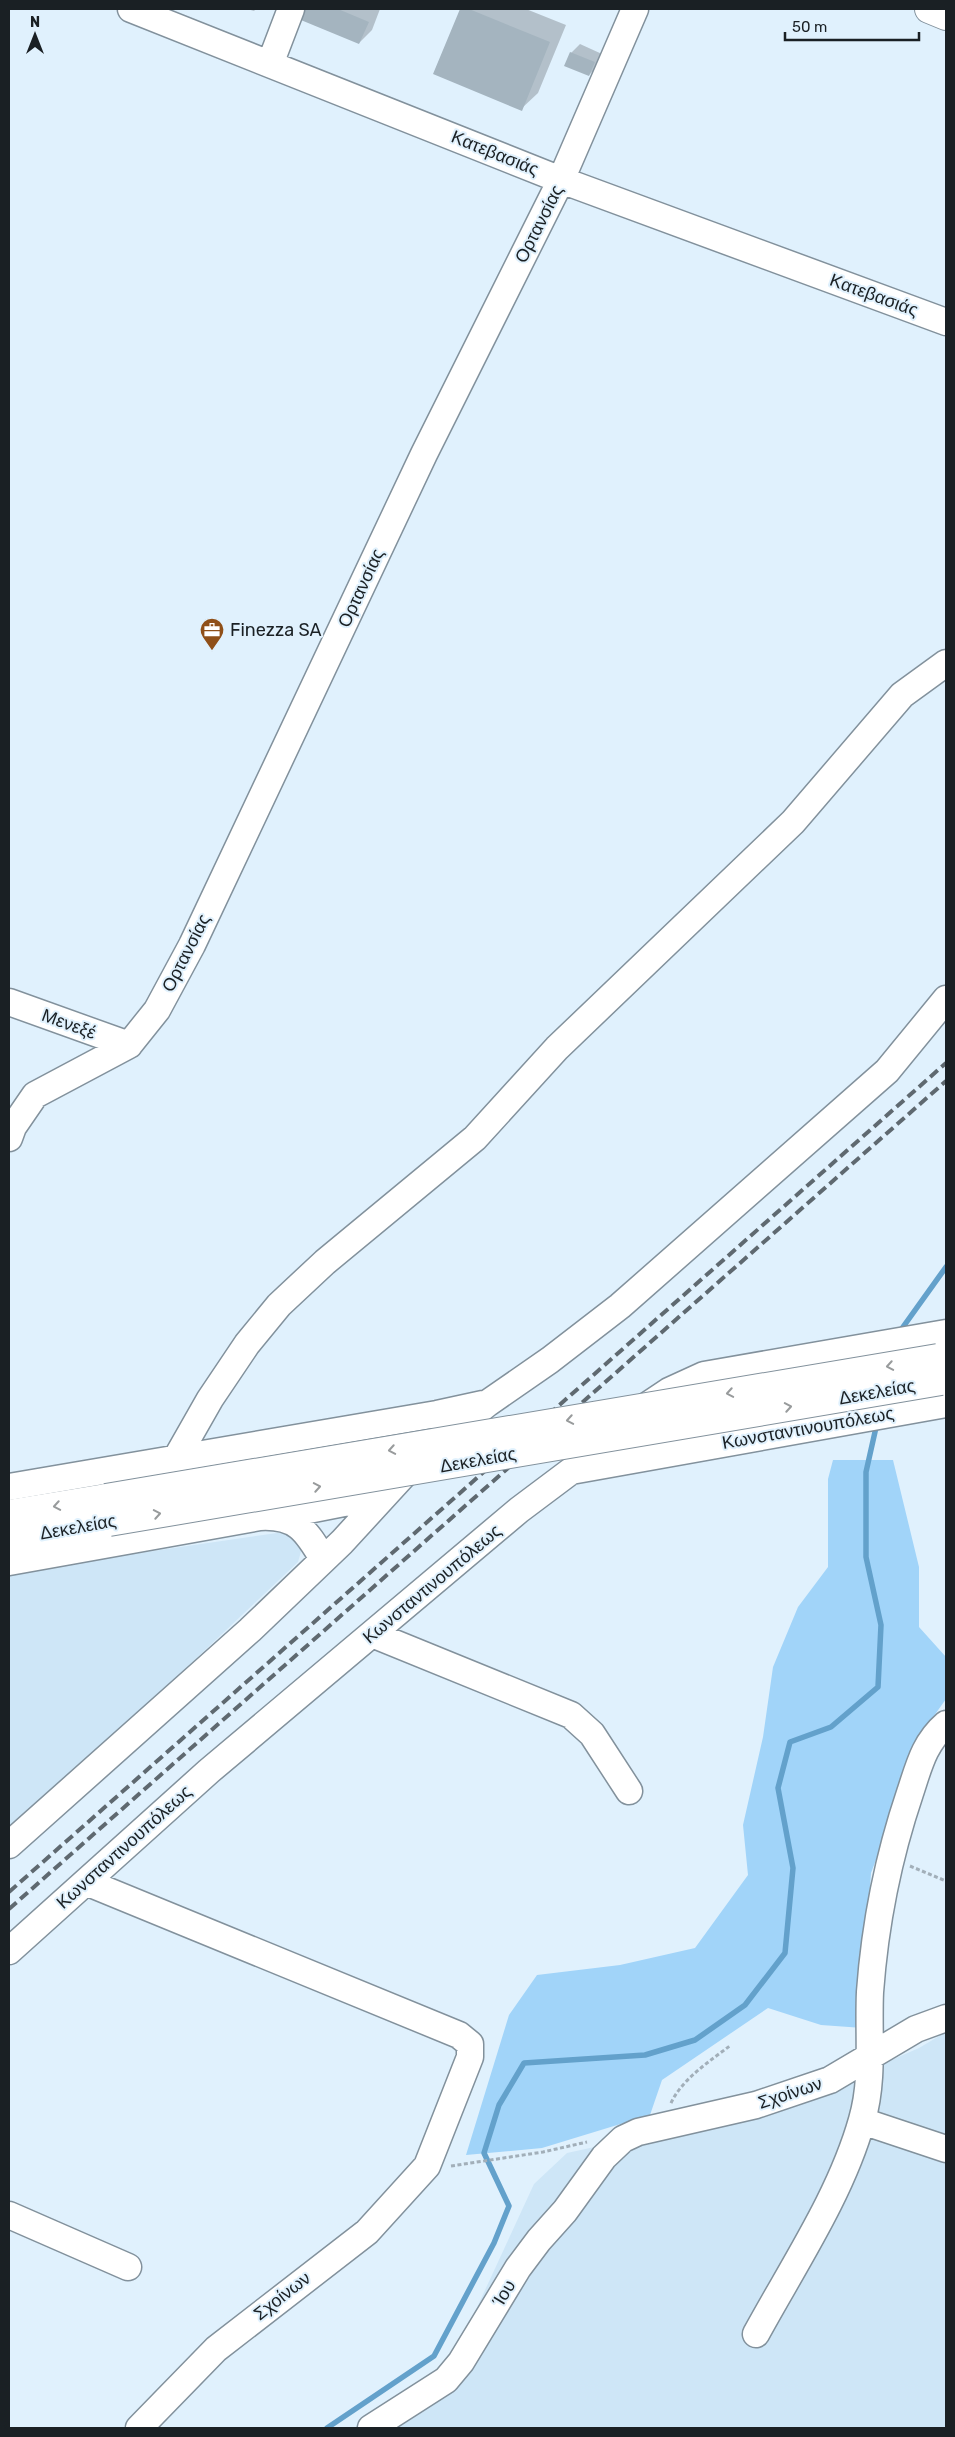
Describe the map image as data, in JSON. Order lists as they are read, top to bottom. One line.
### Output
{"streets":{"main road":["Δεκελείας"],"street":["Κατεβασιάς","Ορτανσίας","Μενεξέ","Κωνσταντινουπόλεως","Σχοίνων","Ίου"]},"crossings":[["Κατεβασιάς","Ορτανσίας"],["Ορτανσίας","Μενεξέ"],["Δεκελείας","Κωνσταντινουπόλεως"],["Κωνσταντινουπόλεως","Σχοίνων"],["Σχοίνων","Ίου"]],"places":{"office":["Finezza SA"]},"scale_bar":"50 m","north":"top"}
